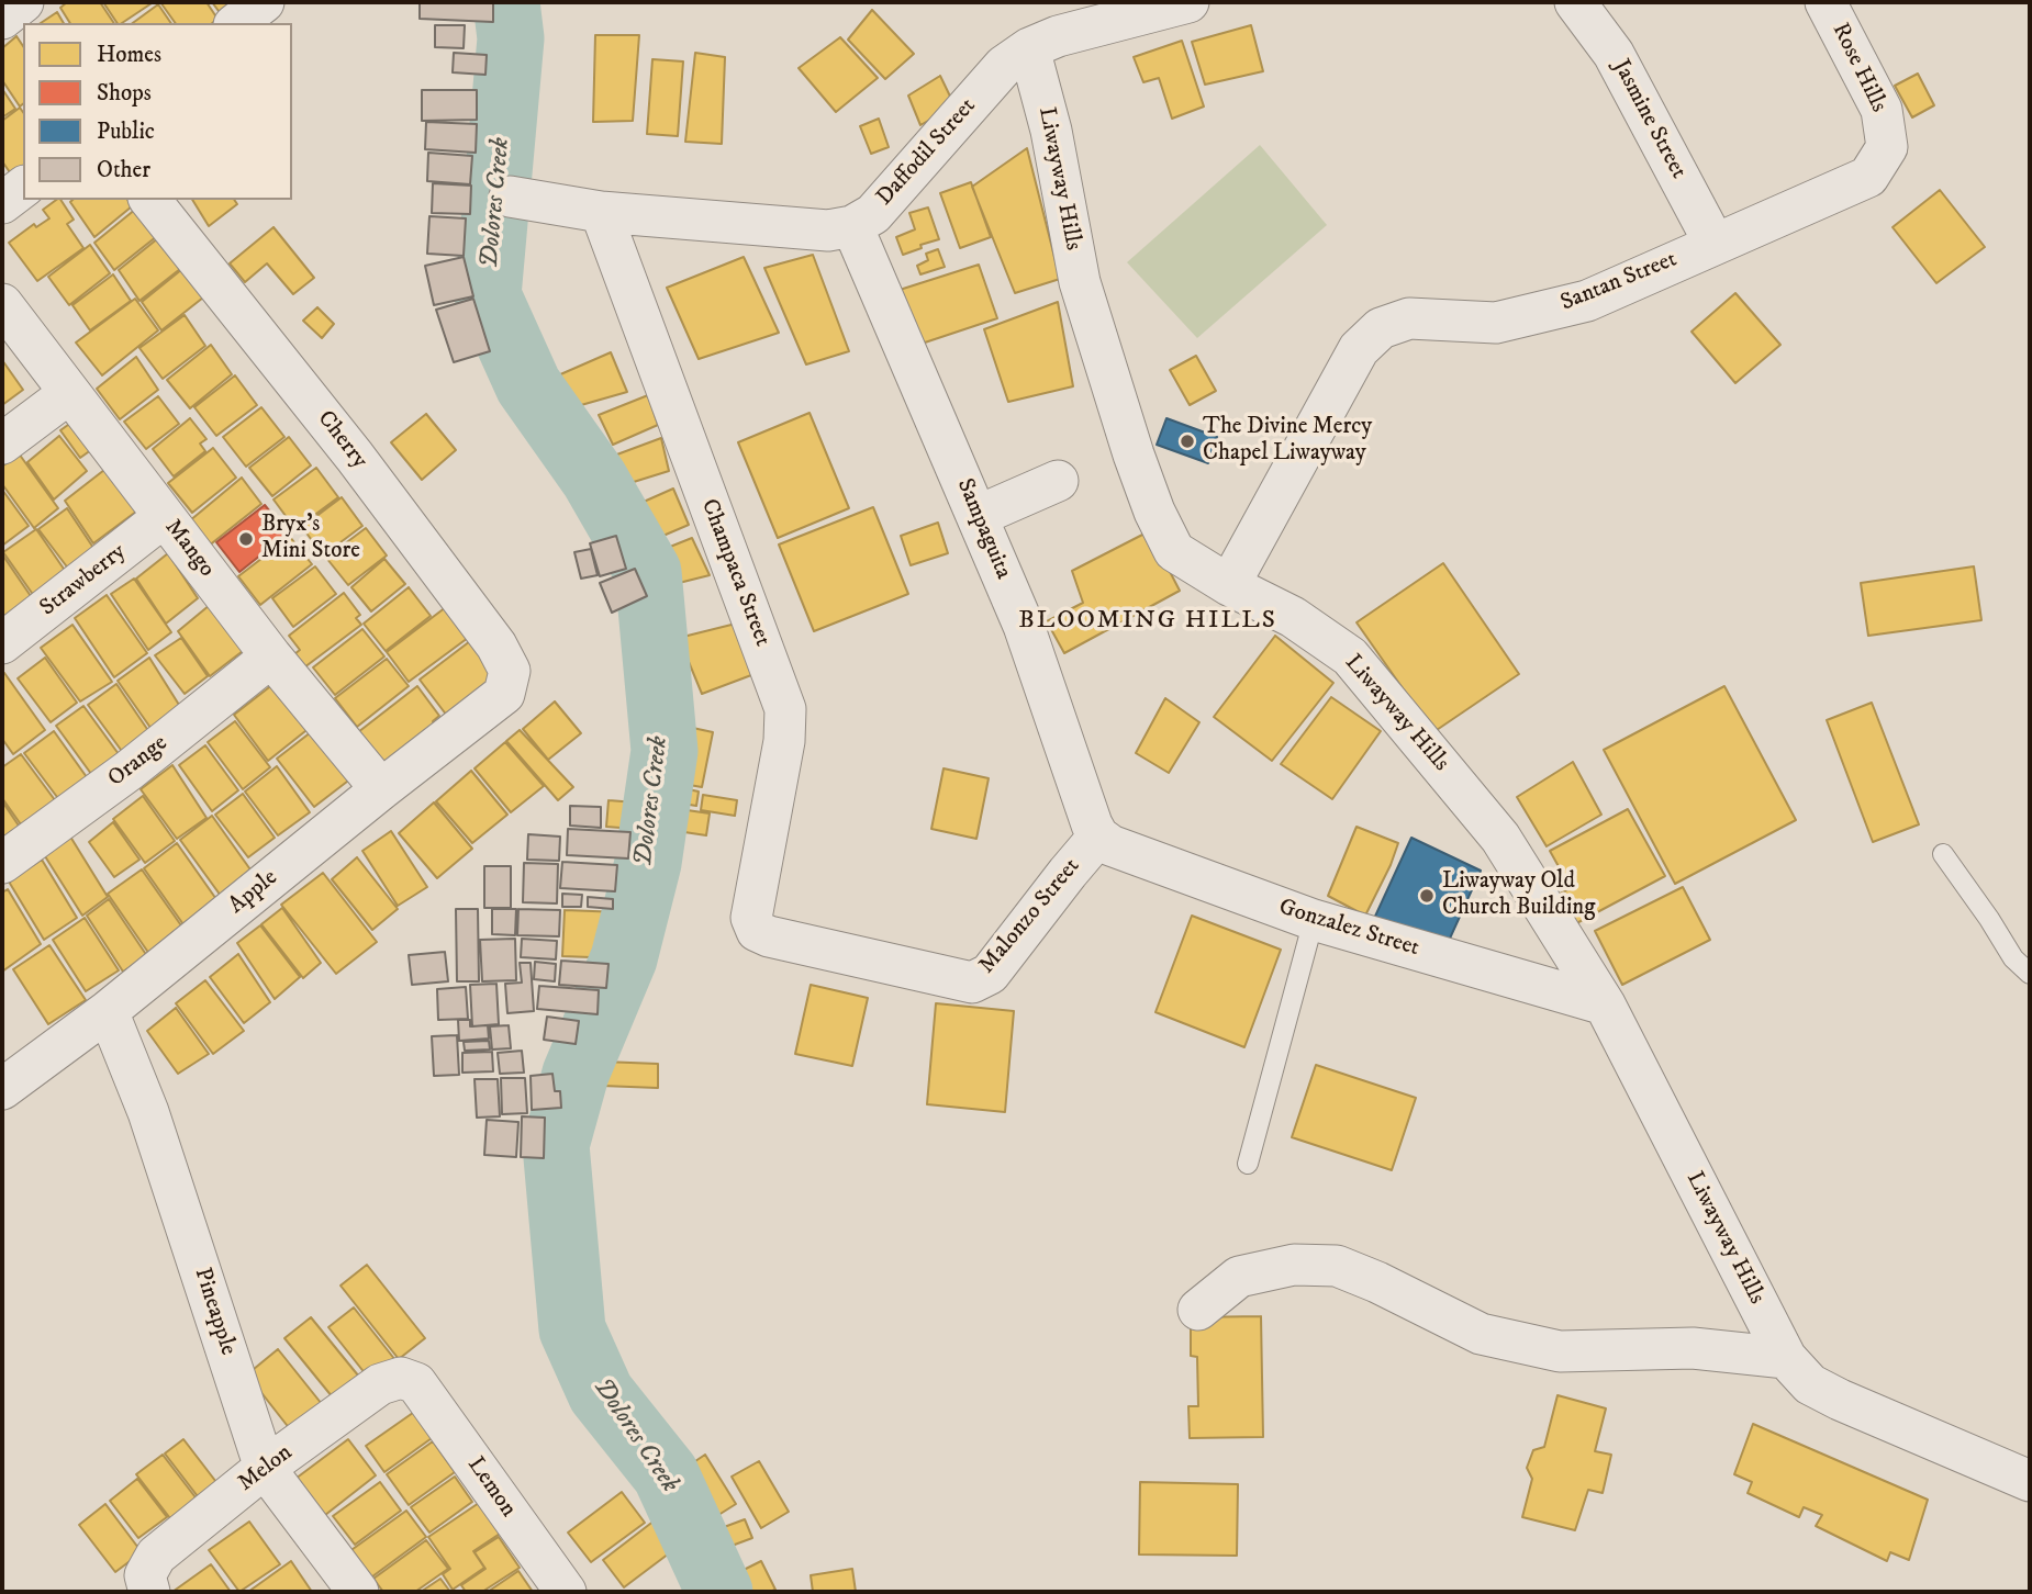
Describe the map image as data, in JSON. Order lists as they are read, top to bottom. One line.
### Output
{"streets":{"street":["Rose Hills","Jasmine Street","Daffodil Street","Liwayway Hills","Santan Street","Cherry","Sampaguita","Mango","Champaca Street","Strawberry","Orange","Apple","Malonzo Street","Gonzalez Street","Pineapple","Melon","Lemon"]},"crossings":[["Rose Hills","Santan Street"],["Jasmine Street","Santan Street"],["Daffodil Street","Liwayway Hills"],["Daffodil Street","Sampaguita"],["Liwayway Hills","Santan Street"],["Liwayway Hills","Gonzalez Street"],["Cherry","Apple"],["Sampaguita","Malonzo Street"],["Sampaguita","Gonzalez Street"],["Mango","Strawberry"],["Mango","Orange"],["Mango","Apple"],["Champaca Street","Malonzo Street"],["Apple","Pineapple"],["Malonzo Street","Gonzalez Street"],["Pineapple","Melon"],["Melon","Lemon"]],"districts":["BLOOMING HILLS"],"water":["Dolores Creek"],"places":["The Divine Mercy Chapel Liwayway","Bryx's Mini Store","Liwayway Old Church Building"],"legend":["Homes","Shops","Public","Other"]}
